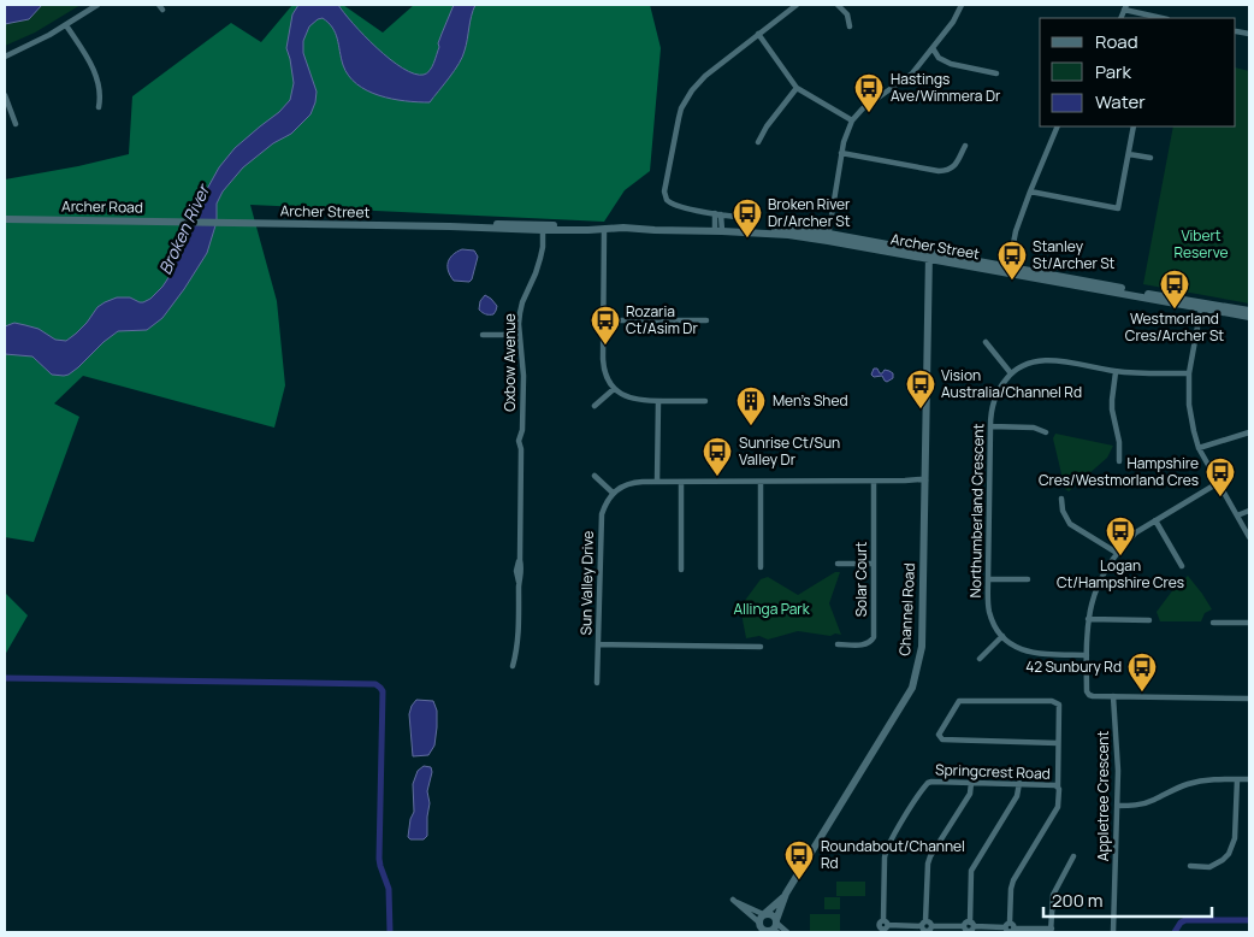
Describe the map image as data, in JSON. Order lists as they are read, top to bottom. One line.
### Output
{"streets":{"main road":["Archer Road","Archer Street","Channel Road"],"street":["Oxbow Avenue","Northumberland Crescent","Solar Court","Sun Valley Drive","Springcrest Road","Appletree Crescent"]},"crossings":[["Archer Road","Archer Street"],["Archer Street","Oxbow Avenue"],["Archer Street","Channel Road"]],"water":["Broken River"],"parks":["Vibert Reserve","Allinga Park"],"places":{"bus stop":["Hastings Ave/Wimmera Dr","Broken River Dr/Archer St","Stanley St/Archer St","Westmorland Cres/Archer St","Rozaria Ct/Asim Dr","Vision Australia/Channel Rd","Sunrise Ct/Sun Valley Dr","Hampshire Cres/Westmorland Cres","Logan Ct/Hampshire Cres","42 Sunbury Rd","Roundabout/Channel Rd"],"building":["Men's Shed"]},"legend":["Road","Park","Water"],"scale_bar":"200 m"}
